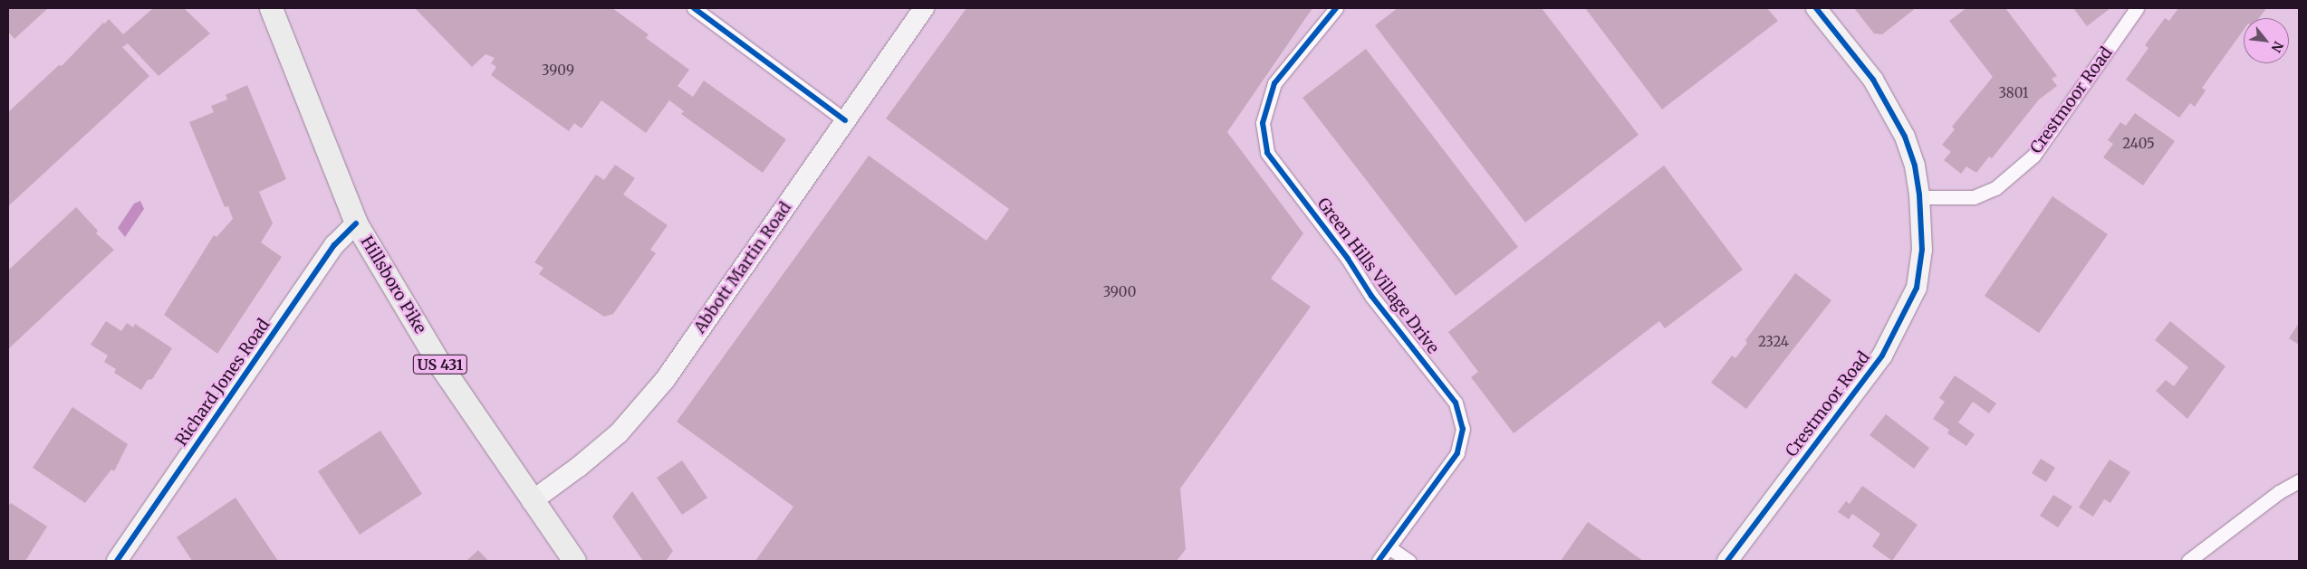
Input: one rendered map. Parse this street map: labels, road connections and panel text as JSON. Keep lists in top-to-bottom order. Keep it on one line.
{"streets":{"main road":["Hillsboro Pike","US 431"],"street":["Crestmoor Road","Abbott Martin Road","Green Hills Village Drive","Richard Jones Road"]},"crossings":[["Abbott Martin Road","Hillsboro Pike"],["Hillsboro Pike","Richard Jones Road"]],"house_numbers":["3909","3801","2405","3900","2324"],"north":"bottom right"}
